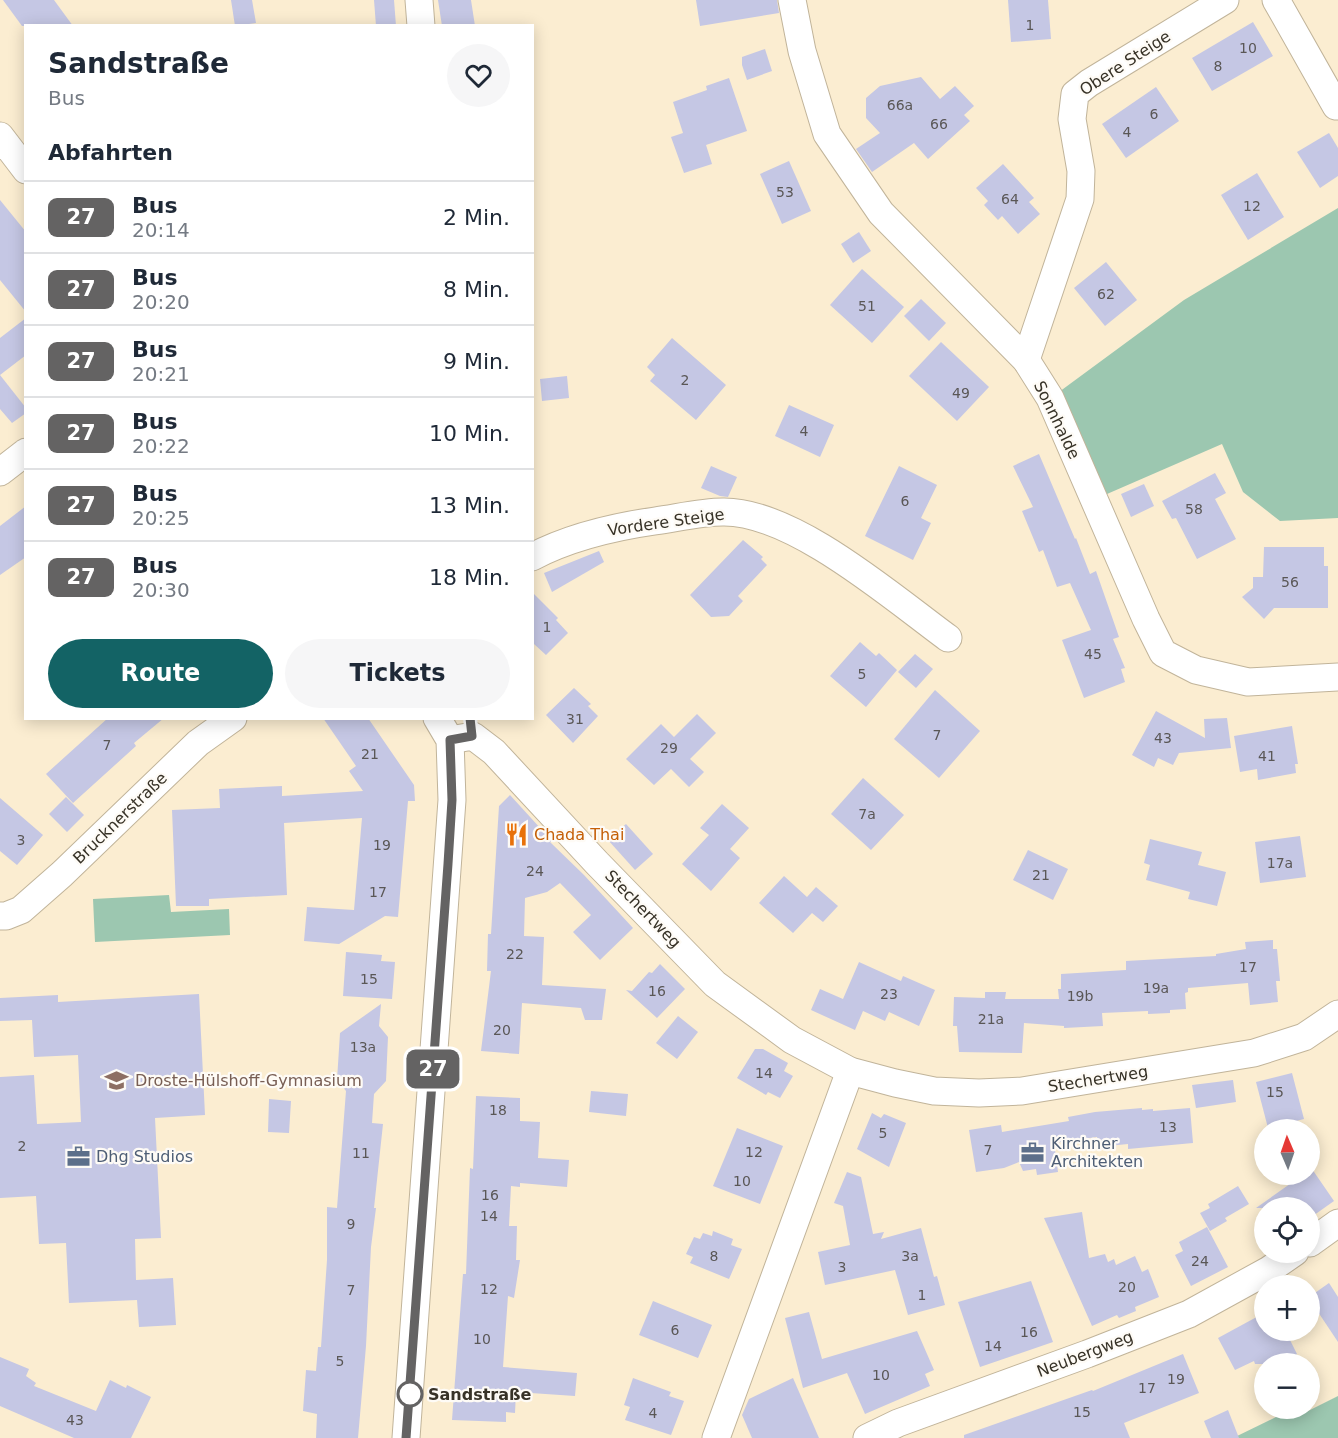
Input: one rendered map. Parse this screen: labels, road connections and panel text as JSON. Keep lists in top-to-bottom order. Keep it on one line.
{"streets":{"street":["Obere Steige","Sonnhalde","Vordere Steige","Brucknerstraße","Stechertweg","Neubergweg"]},"crossings":[["Obere Steige","Sonnhalde"]],"places":{"restaurant":["Chada Thai"],"school or university":["Droste-Hülshoff-Gymnasium"],"office":["Kirchner Architekten","Dhg Studios"],"other":["Sandstraße"]},"lines":["bus line 27"],"house_numbers":["1","10","8","66a","6","66","4","53","64","12","62","51","2","49","4","6","58","56","1","45","5","31","7","43","7","29","21","41","7a","3","19","17a","24","21","17","22","17","15","19a","16","23","19b","21a","20","13a","14","15","18","13","5","2","7","12","11","10","16","14","9","8","3a","24","3","20","12","7","1","6","16","10","14","5","10","19","17","15","4","43"],"north":"top","page":{"on_map":"27","heading":[["Sandstraße","Bus"],"Abfahrten"],"list":[{"mark":"27","name":"Bus","note":"20:14","value":"2 Min."},{"mark":"27","name":"Bus","note":"20:20","value":"8 Min."},{"mark":"27","name":"Bus","note":"20:21","value":"9 Min."},{"mark":"27","name":"Bus","note":"20:22","value":"10 Min."},{"mark":"27","name":"Bus","note":"20:25","value":"13 Min."},{"mark":"27","name":"Bus","note":"20:30","value":"18 Min."}],"buttons":["Route","Tickets"],"map_buttons":["+","−"]}}
